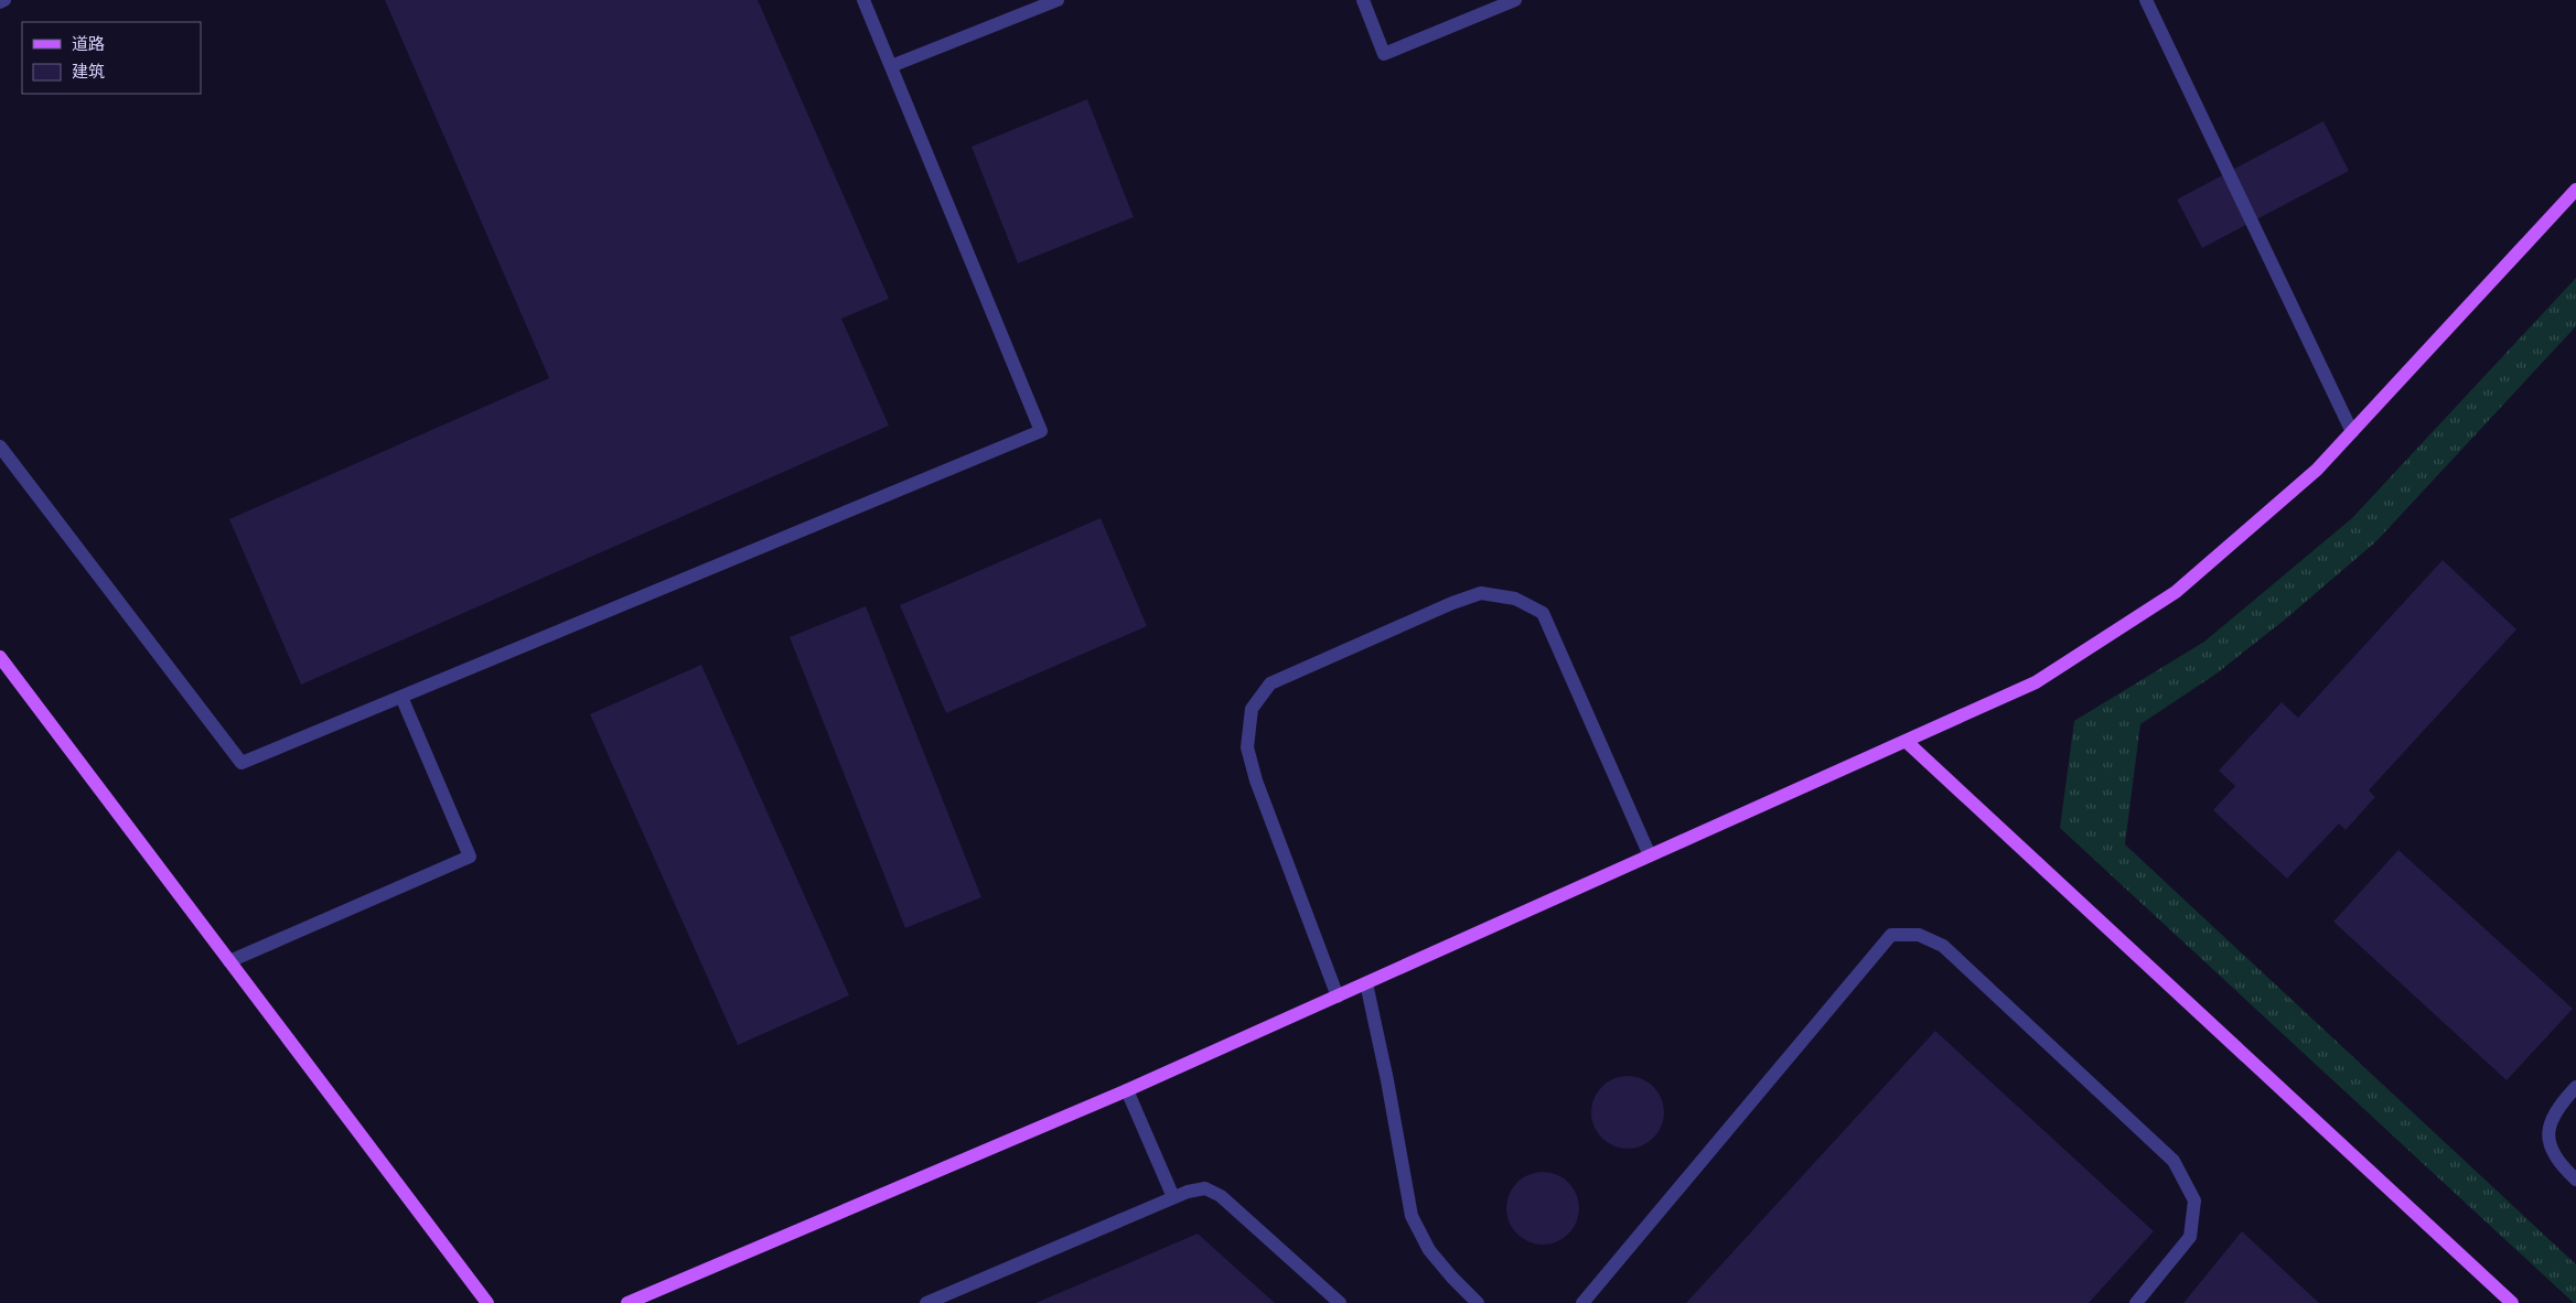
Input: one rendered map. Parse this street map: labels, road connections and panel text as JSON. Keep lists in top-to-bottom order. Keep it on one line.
{"legend":["道路","建筑"]}
